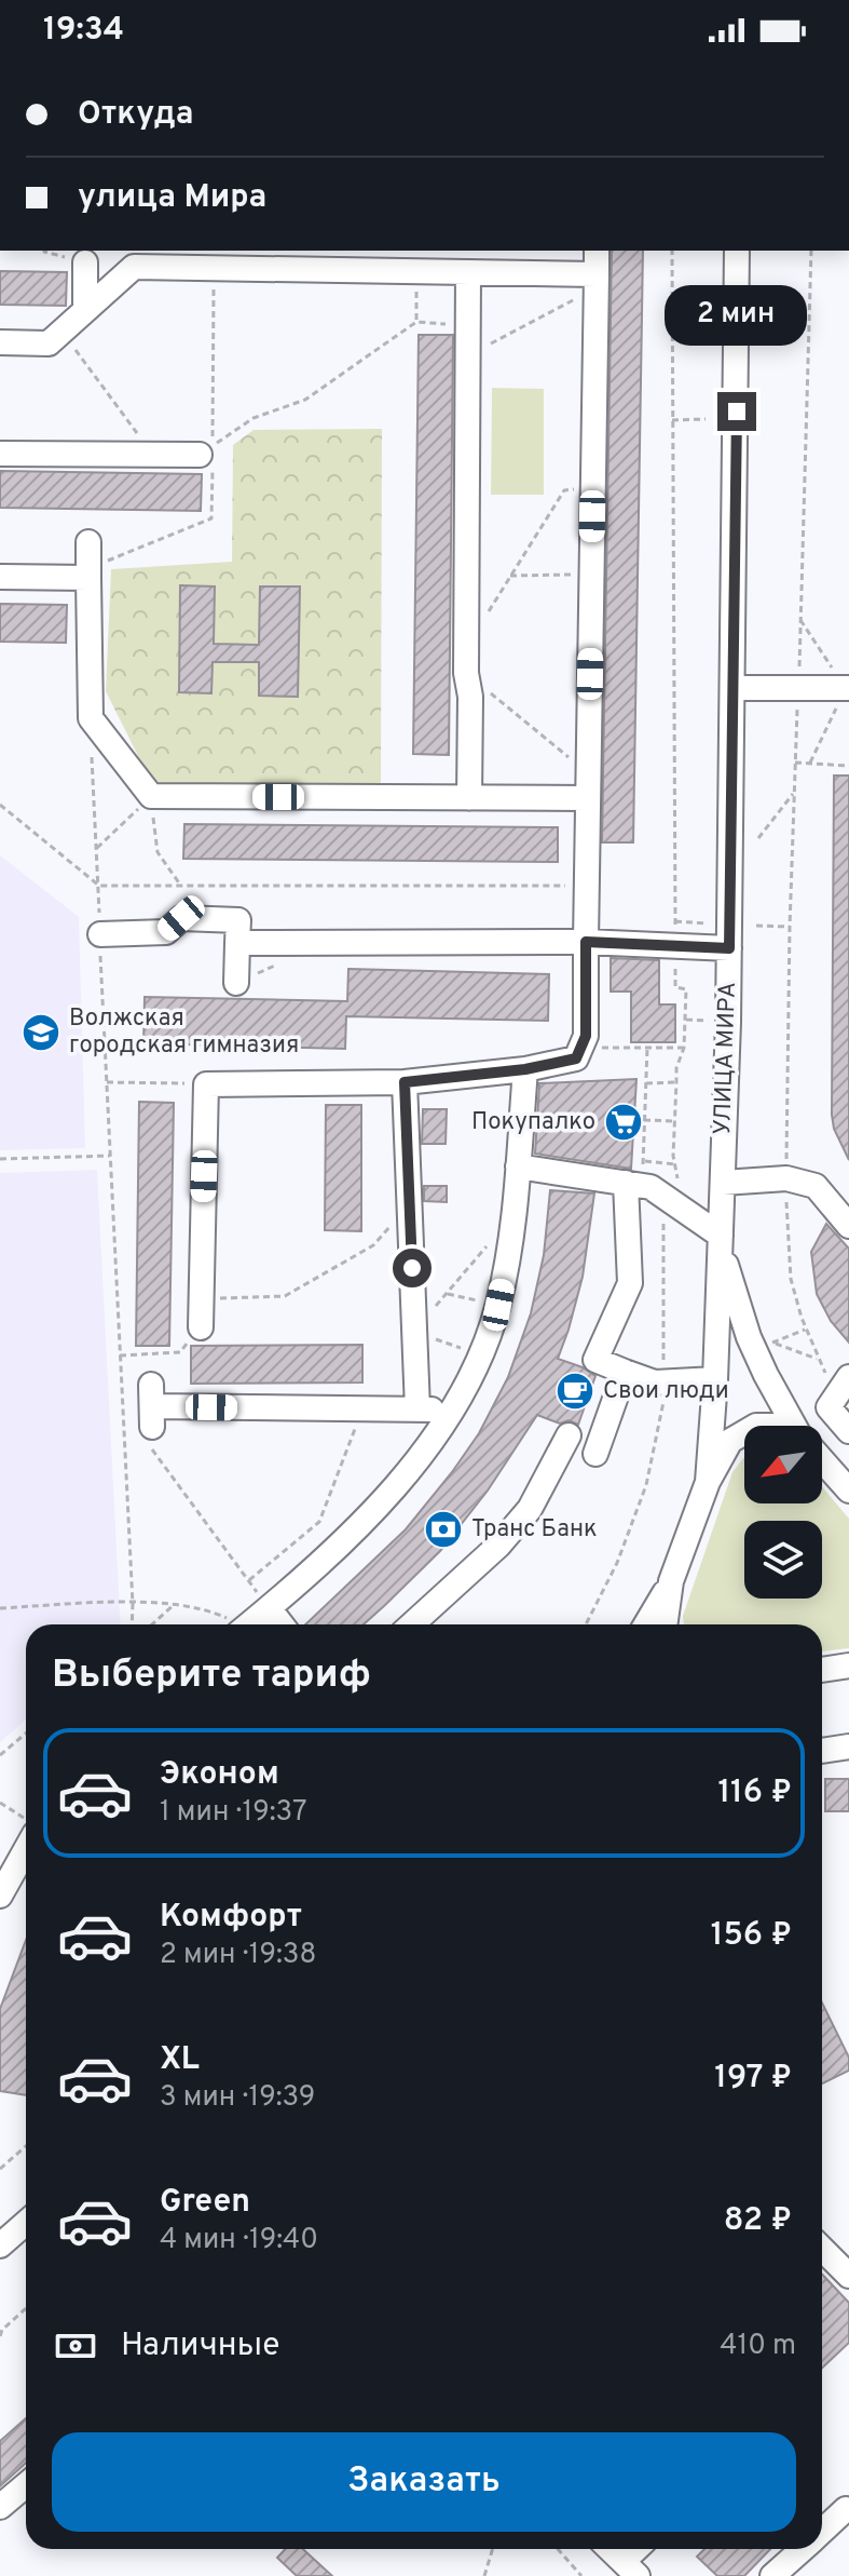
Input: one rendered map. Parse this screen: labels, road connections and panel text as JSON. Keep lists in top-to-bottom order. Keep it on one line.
{"streets":{"street":["УЛИЦА МИРА"]},"places":{"school or university":["Волжская городская гимназия"],"supermarket":["Покупалко"],"cafe":["Свои люди"],"bank":["Транс Банк"]},"north":"bottom left","page":{"status":"19:34","banner":["Откуда","улица Мира"],"bubble":"2 мин","heading":"Выберите тариф","list":[{"name":"Эконом","note":"1 мин · 19:37","value":"116 ₽"},{"name":"Комфорт","note":"2 мин · 19:38","value":"156 ₽"},{"name":"XL","note":"3 мин · 19:39","value":"197 ₽"},{"name":"Green","note":"4 мин · 19:40","value":"82 ₽"}],"pay":["Наличные","410 m"],"buttons":"Заказать"}}
